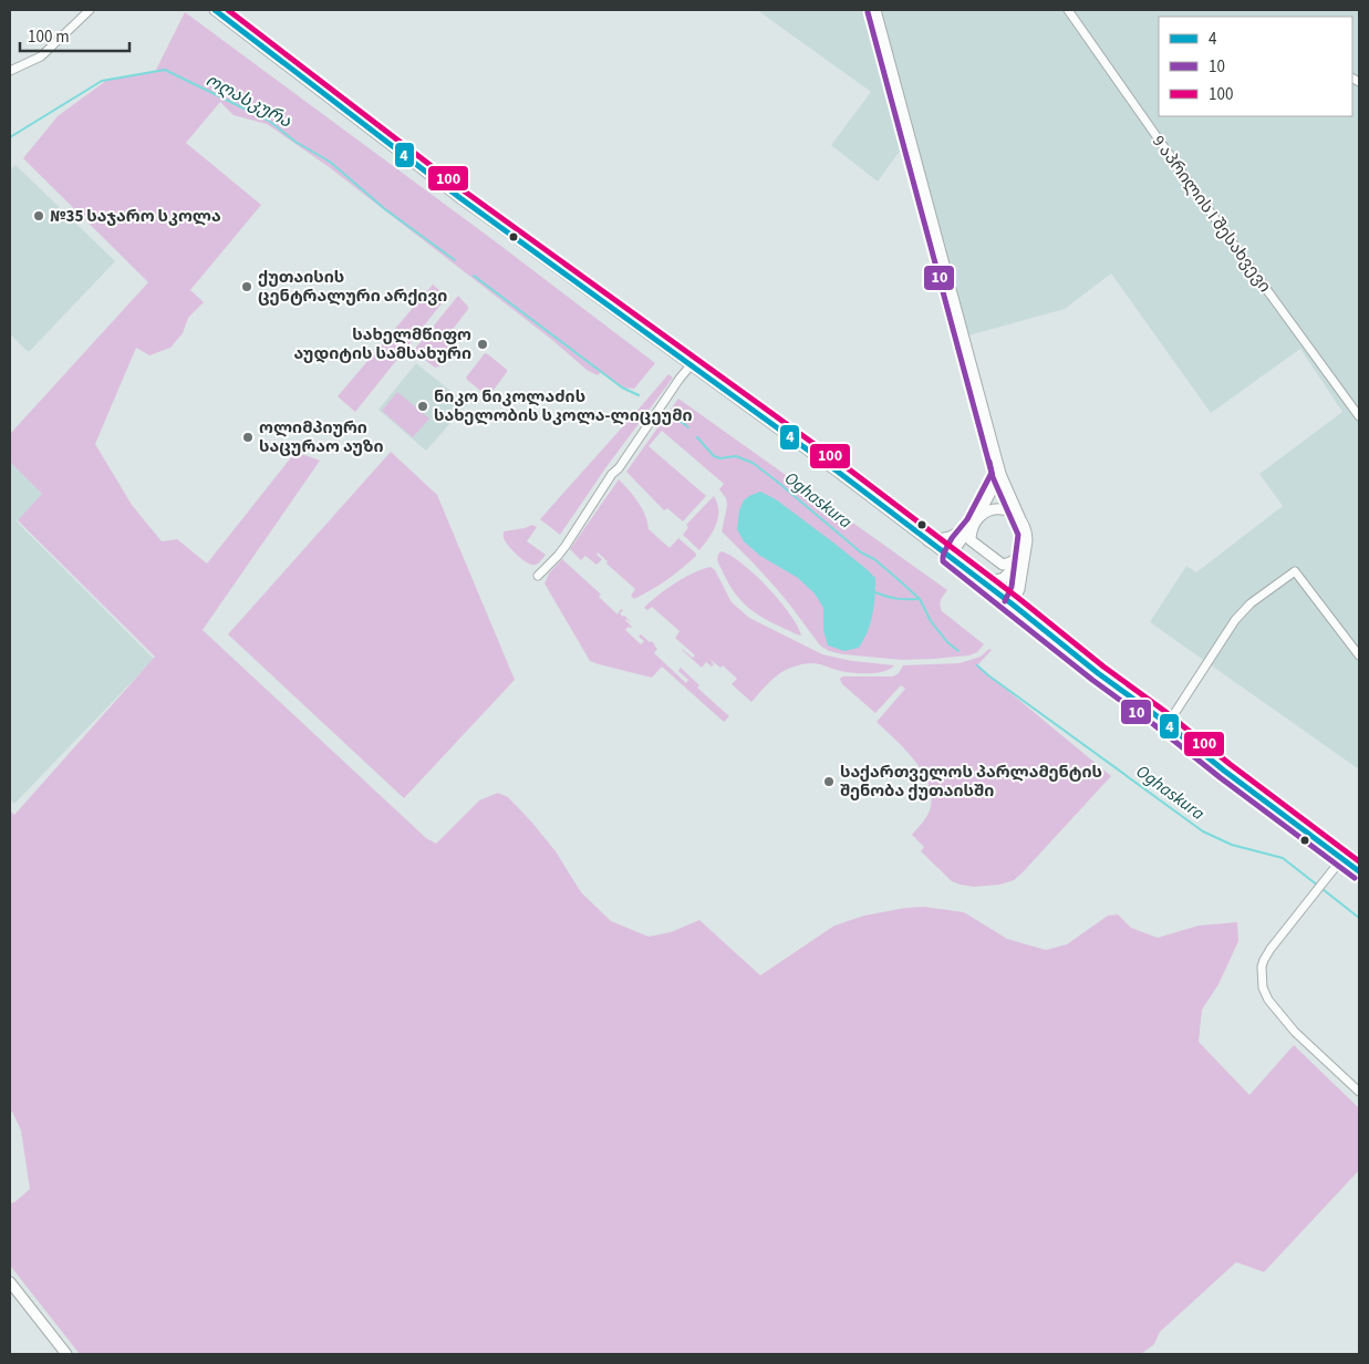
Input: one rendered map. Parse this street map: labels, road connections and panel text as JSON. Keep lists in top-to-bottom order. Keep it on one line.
{"streets":{"street":["9 აპრილის I შესახვევი"]},"water":["ოღასკურა","Oghaskura"],"places":["№35 საჯარო სკოლა","ქუთაისის ცენტრალური არქივი","სახელმწიფო აუდიტის სამსახური","ნიკო ნიკოლაძის სახელობის სკოლა-ლიცეუმი","ოლიმპიური საცურაო აუზი","საქართველოს პარლამენტის შენობა ქუთაისში"],"lines":["transit line 4","transit line 100","transit line 10"],"legend":["4","10","100"],"scale_bar":"100 m"}
